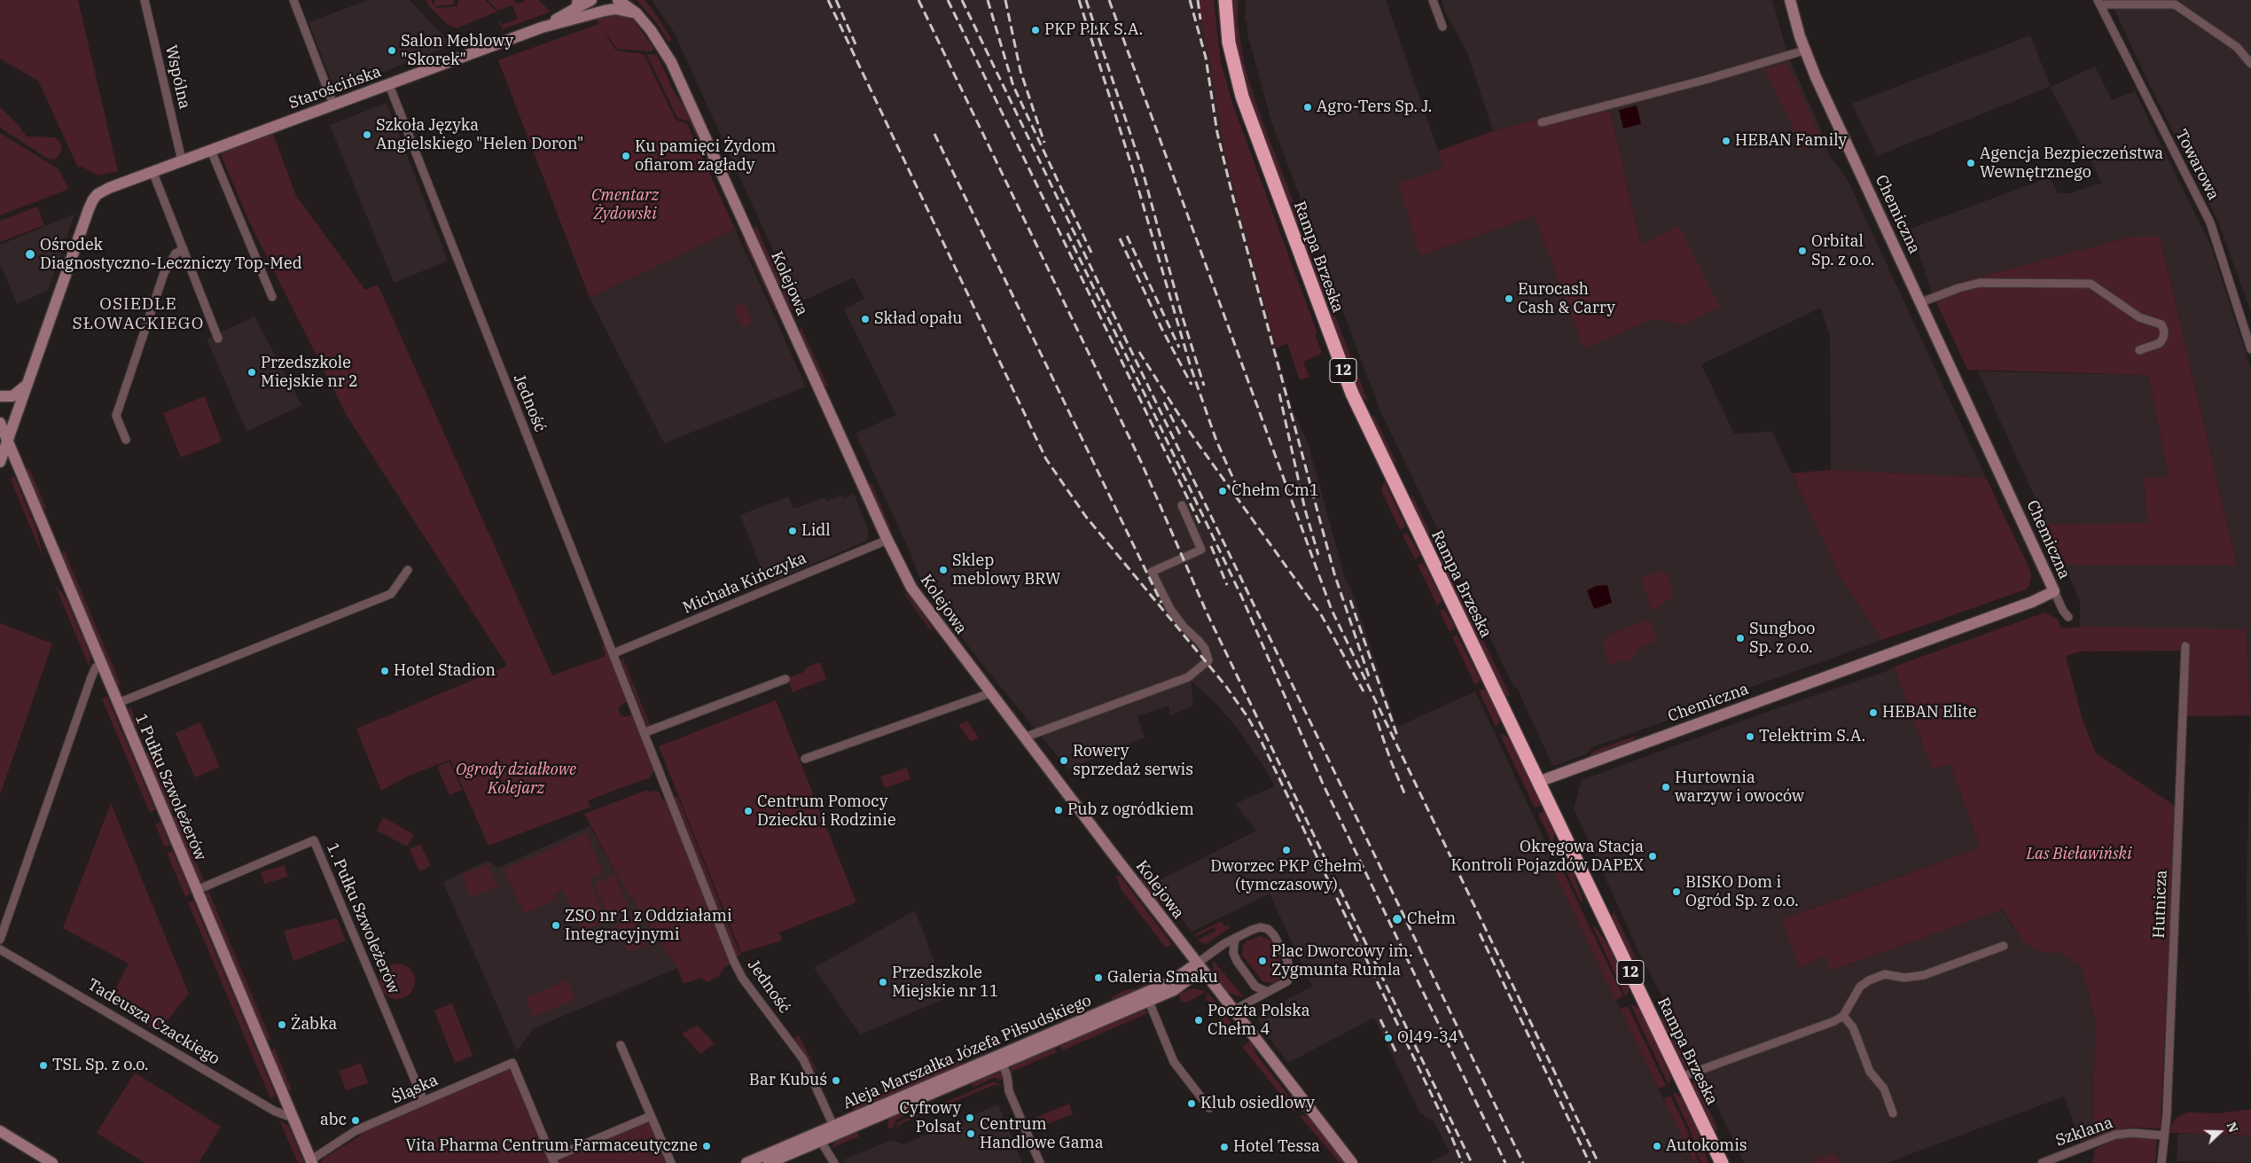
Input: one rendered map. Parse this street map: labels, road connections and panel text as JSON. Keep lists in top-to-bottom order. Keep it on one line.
{"streets":{"highway":["Rampa Brzeska","12"],"street":["Wspólna","Starościńska","Towarowa","Chemiczna","Kolejowa","Jedność","Michała Kińczyka","1 Pułku Szwoleżerów","Hutnicza","1. Pułku Szwoleżerów","Tadeusza Czackiego","Aleja Marszałka Józefa Piłsudskiego","Śląska","Szklana"]},"crossings":[["Wspólna","Starościńska"],["Starościńska","Kolejowa"],["Starościńska","Jedność"],["Chemiczna","Rampa Brzeska"],["Kolejowa","Michała Kińczyka"],["Kolejowa","Aleja Marszałka Józefa Piłsudskiego"],["Jedność","Michała Kińczyka"],["Jedność","Aleja Marszałka Józefa Piłsudskiego"],["1 Pułku Szwoleżerów","1. Pułku Szwoleżerów"],["1 Pułku Szwoleżerów","Tadeusza Czackiego"],["1 Pułku Szwoleżerów","Śląska"],["Hutnicza","Szklana"],["1. Pułku Szwoleżerów","Śląska"]],"districts":["OSIEDLE SŁOWACKIEGO"],"parks":["Cmentarz Żydowski","Ogrody działkowe Kolejarz","Las Bieławiński"],"places":["PKP PLK S.A.","Salon Meblowy \"Skorek\"","Agro-Ters Sp. J.","Szkoła Języka Angielskiego \"Helen Doron\"","HEBAN Family","Ku pamięci Żydom ofiarom zagłady","Agencja Bezpieczeństwa Wewnętrznego","Orbital Sp. z o.o.","Ośrodek Diagnostyczno-Leczniczy Top-Med","Eurocash Cash & Carry","Skład opału","Przedszkole Miejskie nr 2","Chełm Cm1","Lidl","Sklep meblowy BRW","Sungboo Sp. z o.o.","Hotel Stadion","HEBAN Elite","Telektrim S.A.","Rowery sprzedaż serwis","Hurtownia warzyw i owoców","Pub z ogródkiem","Centrum Pomocy Dziecku i Rodzinie","Dworzec PKP Chełm (tymczasowy)","Okręgowa Stacja Kontroli Pojazdów DAPEX","BISKO Dom i Ogród Sp. z o.o.","Chełm","ZSO nr 1 z Oddziałami Integracyjnymi","Plac Dworcowy im. Zygmunta Rumla","Galeria Smaku","Przedszkole Miejskie nr 11","Poczta Polska Chełm 4","Żabka","Ol49-34","TSL Sp. z o.o.","Bar Kubuś","Klub osiedlowy","Cyfrowy Polsat","abc","Centrum Handlowe Gama","Vita Pharma Centrum Farmaceutyczne","Autokomis","Hotel Tessa"],"north":"right"}
